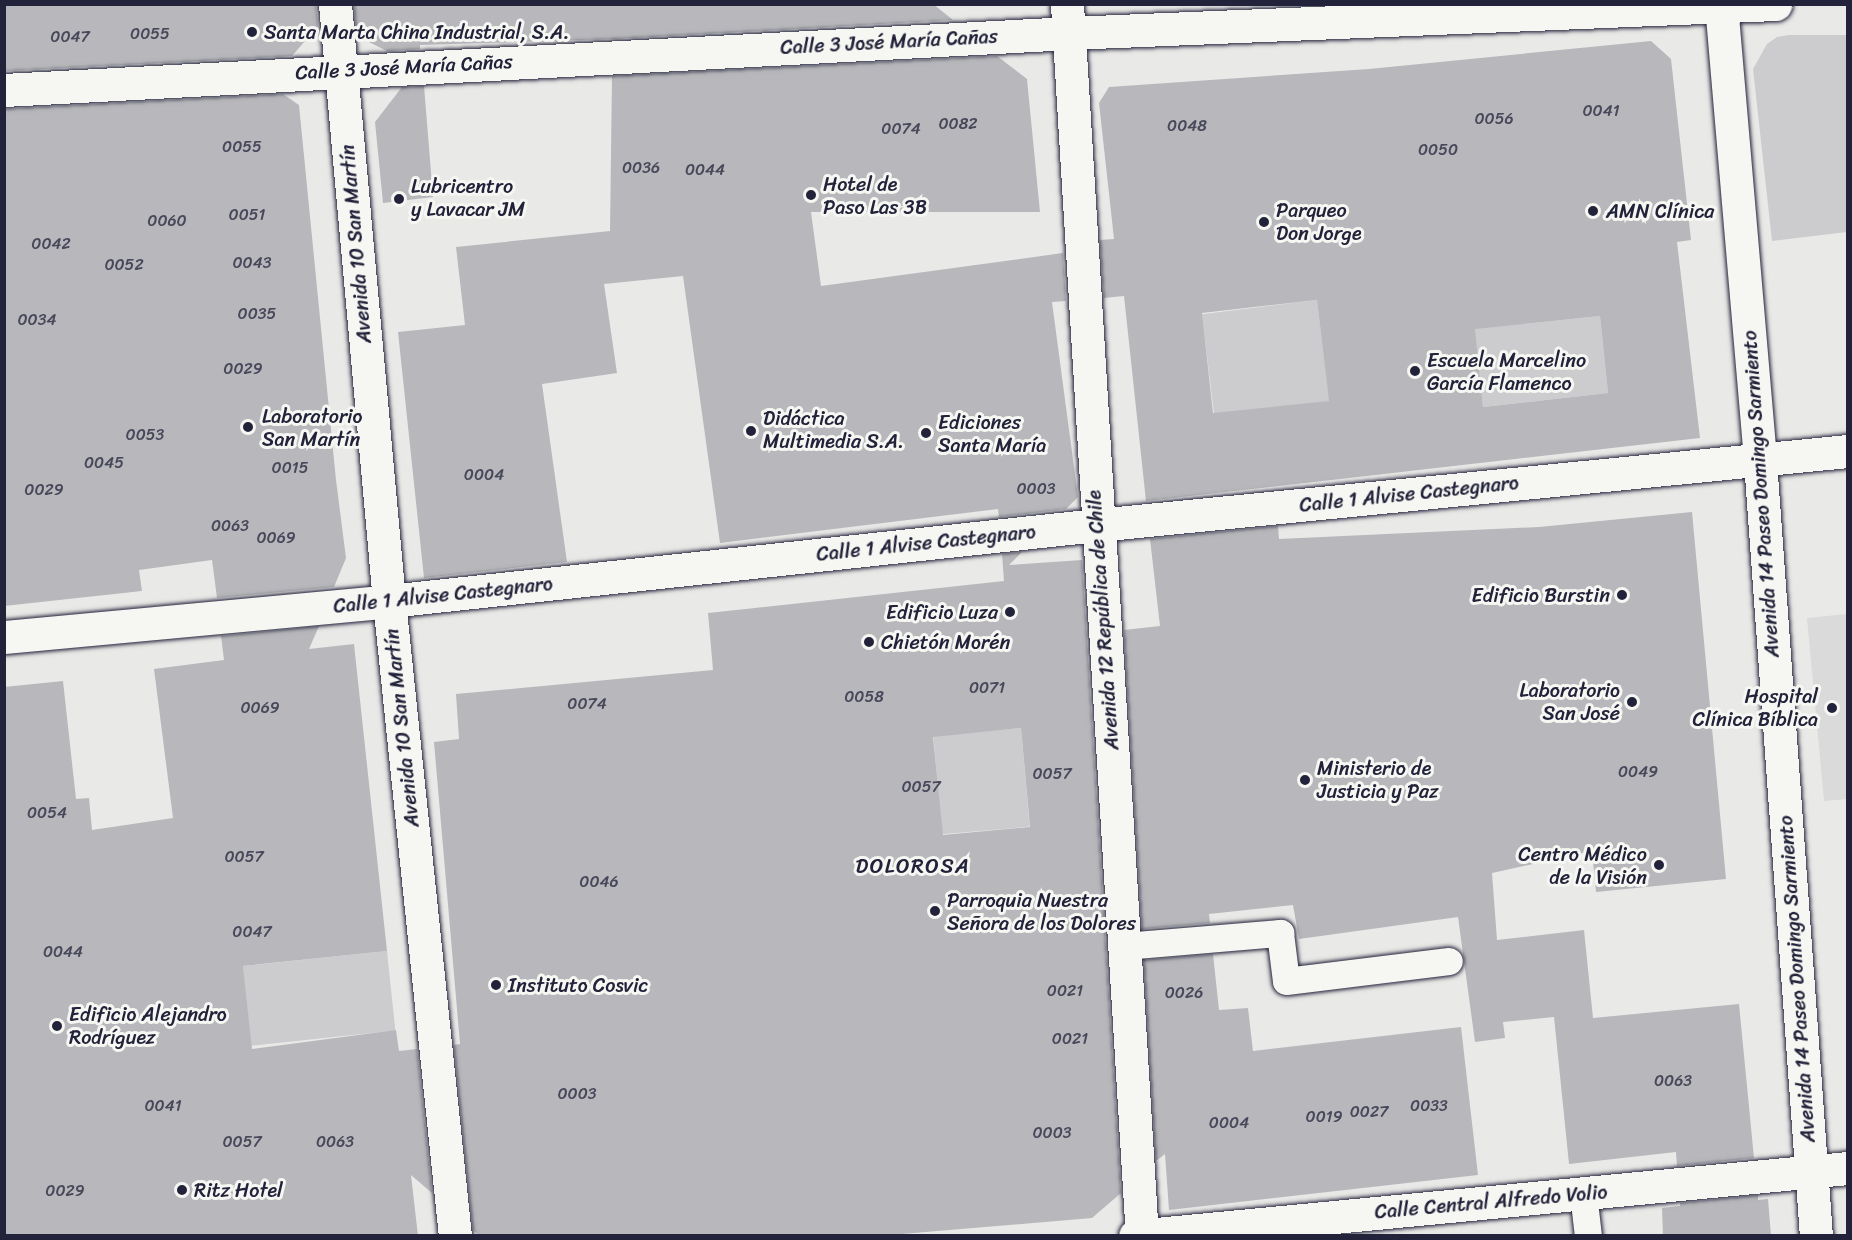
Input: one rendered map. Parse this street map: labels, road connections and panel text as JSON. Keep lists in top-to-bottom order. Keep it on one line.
{"streets":{"street":["Calle 3 José María Cañas","Avenida 10 San Martín","Calle 1 Alvise Castegnaro","Avenida 14 Paseo Domingo Sarmiento","Avenida 12 República de Chile","Calle Central Alfredo Volio"]},"crossings":[["Calle 3 José María Cañas","Avenida 10 San Martín"],["Calle 3 José María Cañas","Avenida 14 Paseo Domingo Sarmiento"],["Calle 3 José María Cañas","Avenida 12 República de Chile"],["Avenida 10 San Martín","Calle 1 Alvise Castegnaro"],["Calle 1 Alvise Castegnaro","Avenida 14 Paseo Domingo Sarmiento"],["Calle 1 Alvise Castegnaro","Avenida 12 República de Chile"],["Avenida 14 Paseo Domingo Sarmiento","Calle Central Alfredo Volio"],["Avenida 12 República de Chile","Calle Central Alfredo Volio"]],"districts":["DOLOROSA"],"places":["Santa Marta China Industrial, S.A.","Hotel de Paso Las 3B","Lubricentro y Lavacar JM","AMN Clínica","Parqueo Don Jorge","Escuela Marcelino García Flamenco","Laboratorio San Martín","Didáctica Multimedia S.A.","Ediciones Santa María","Edificio Burstin","Edificio Luza","Chietón Morén","Laboratorio San José","Hospital Clínica Bíblica","Ministerio de Justicia y Paz","Centro Médico de la Visión","Parroquia Nuestra Señora de los Dolores","Instituto Cosvic","Edificio Alejandro Rodríguez","Ritz Hotel"],"house_numbers":["0055","0047","0041","0056","0082","0048","0074","0055","0050","0036","0044","0051","0060","0042","0043","0052","0035","0034","0029","0053","0045","0015","0004","0003","0029","0063","0069","0071","0058","0074","0069","0049","0057","0057","0054","0057","0046","0047","0044","0021","0026","0021","0063","0003","0041","0033","0027","0019","0004","0003","0057","0063","0029"]}
